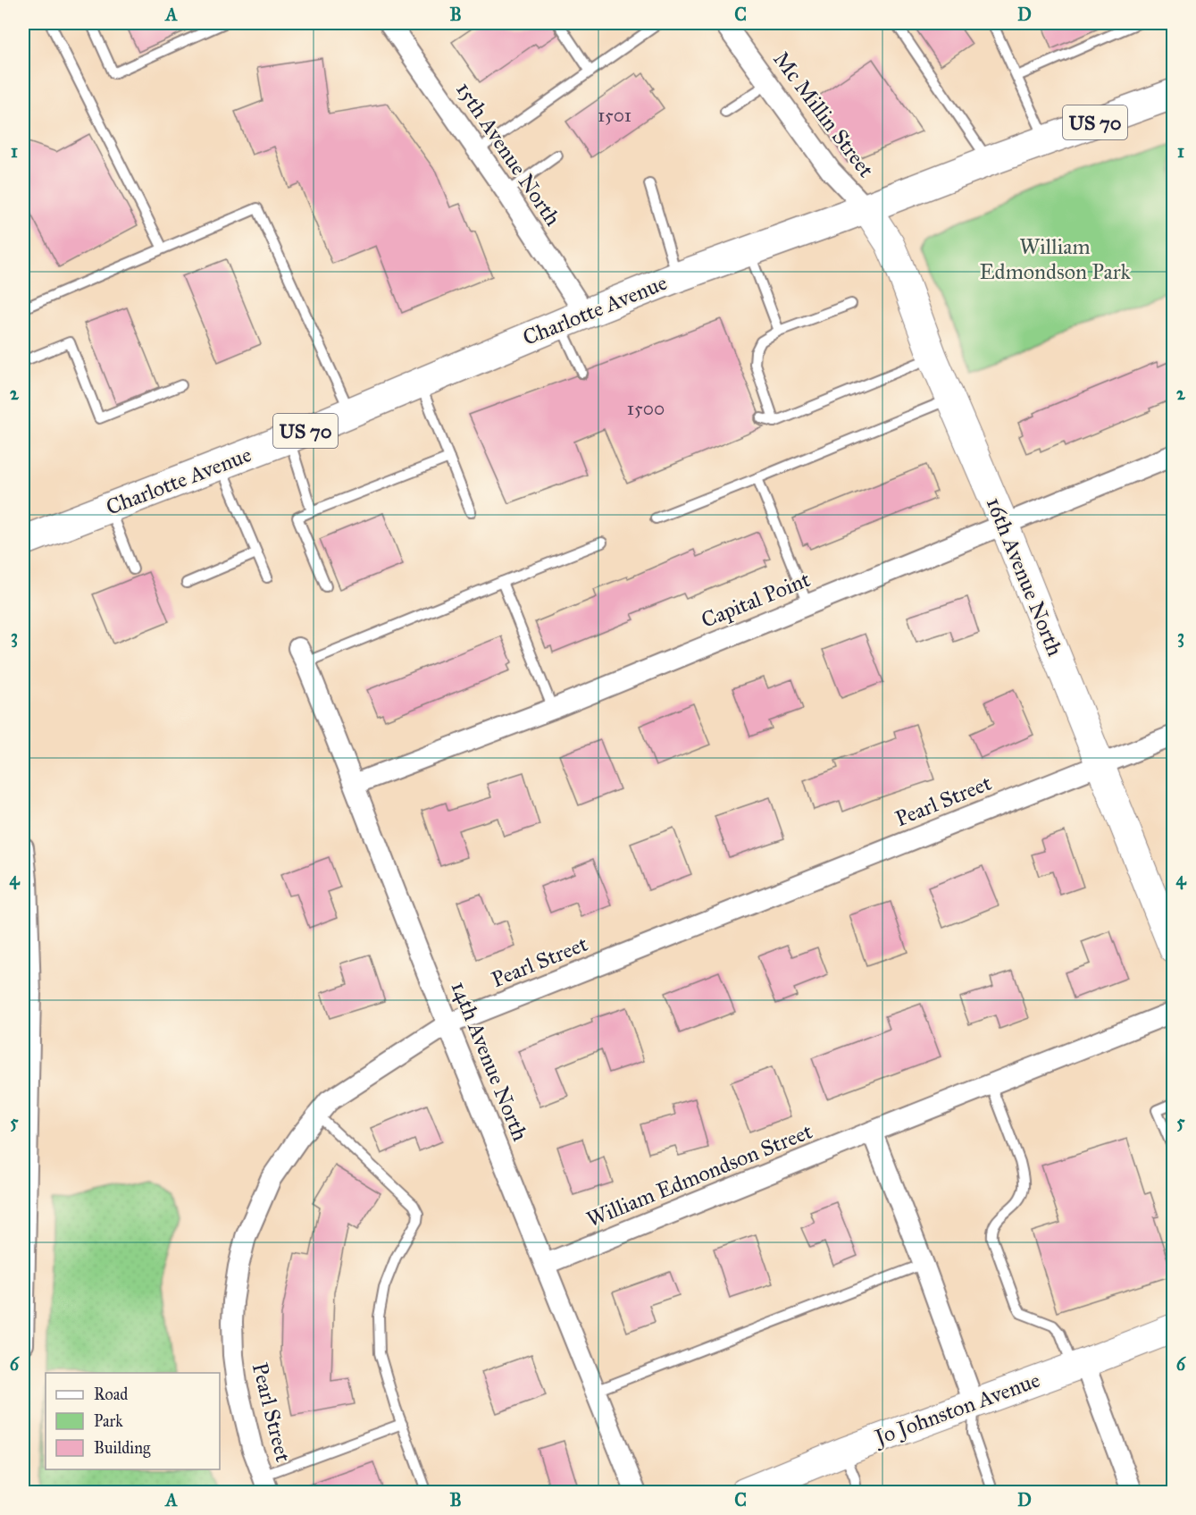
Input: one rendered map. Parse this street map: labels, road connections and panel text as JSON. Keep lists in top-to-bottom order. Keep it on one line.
{"streets":{"main road":["US 70","Charlotte Avenue"],"street":["Mc Millin Street","15th Avenue North","16th Avenue North","Capital Point","Pearl Street","14th Avenue North","William Edmondson Street","Jo Johnston Avenue"]},"crossings":[["Mc Millin Street","Charlotte Avenue"],["Mc Millin Street","16th Avenue North"],["15th Avenue North","Charlotte Avenue"],["Charlotte Avenue","16th Avenue North"],["16th Avenue North","Capital Point"],["16th Avenue North","Pearl Street"],["Capital Point","14th Avenue North"],["Pearl Street","14th Avenue North"],["14th Avenue North","William Edmondson Street"]],"parks":["William Edmondson Park"],"house_numbers":["1501","1500"],"legend":["Road","Park","Building"],"grid":{"columns":["A","B","C","D"],"rows":["1","2","3","4","5","6"]}}
